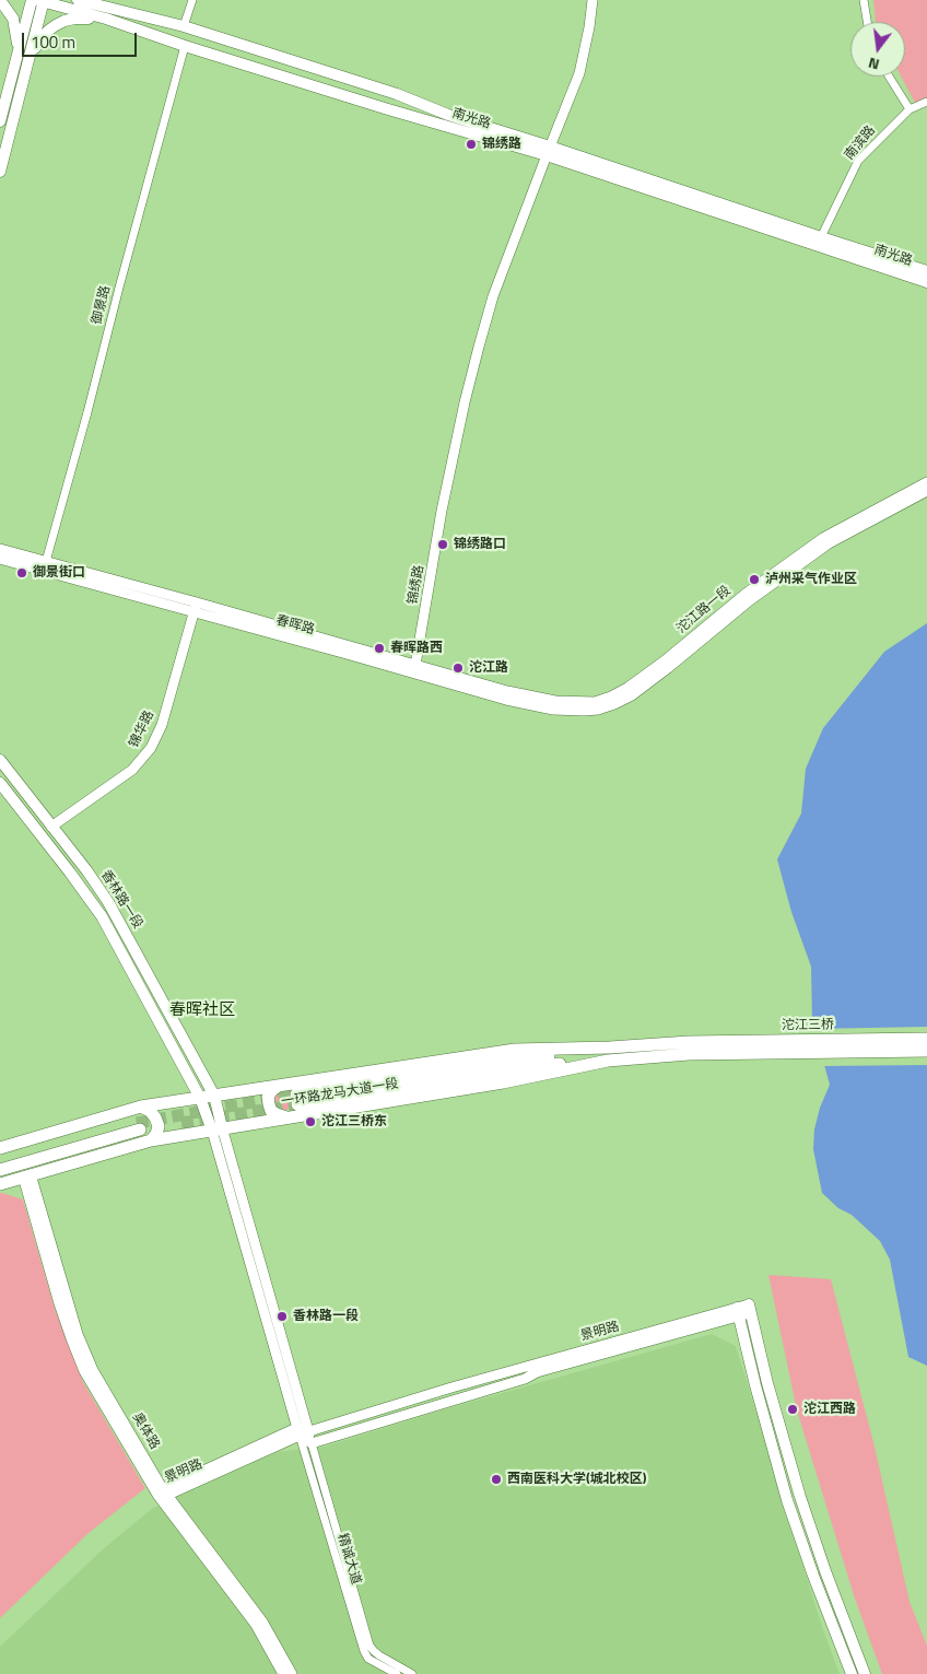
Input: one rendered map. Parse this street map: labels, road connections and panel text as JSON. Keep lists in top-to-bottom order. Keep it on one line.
{"streets":{"highway":["沱江三桥","一环路龙马大道一段"],"main road":["南光路","香林路一段"],"street":["南滨路","御景路","锦绣路","沱江路一段","春晖路","锦华路","景明路","奥体路","精诚大道"]},"crossings":[["南光路","南滨路"],["南光路","御景路"],["南光路","锦绣路"],["御景路","春晖路"],["锦绣路","春晖路"],["沱江路一段","春晖路"],["春晖路","锦华路"],["锦华路","香林路一段"],["香林路一段","一环路龙马大道一段"],["香林路一段","景明路"],["香林路一段","精诚大道"],["沱江三桥","一环路龙马大道一段"],["一环路龙马大道一段","奥体路"],["景明路","奥体路"],["景明路","精诚大道"]],"districts":["春晖社区"],"places":["锦绣路","锦绣路口","御景街口","泸州采气作业区","春晖路西","沱江路","沱江三桥东","香林路一段","沱江西路","西南医科大学(城北校区)"],"scale_bar":"100 m","north":"bottom"}
